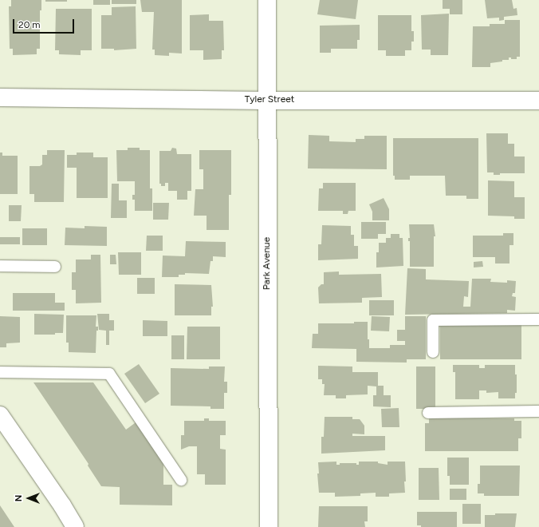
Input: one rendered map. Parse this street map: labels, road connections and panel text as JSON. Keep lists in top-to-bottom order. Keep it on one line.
{"streets":{"street":["Tyler Street","Park Avenue"]},"crossings":[["Tyler Street","Park Avenue"]],"scale_bar":"20 m","north":"left"}
